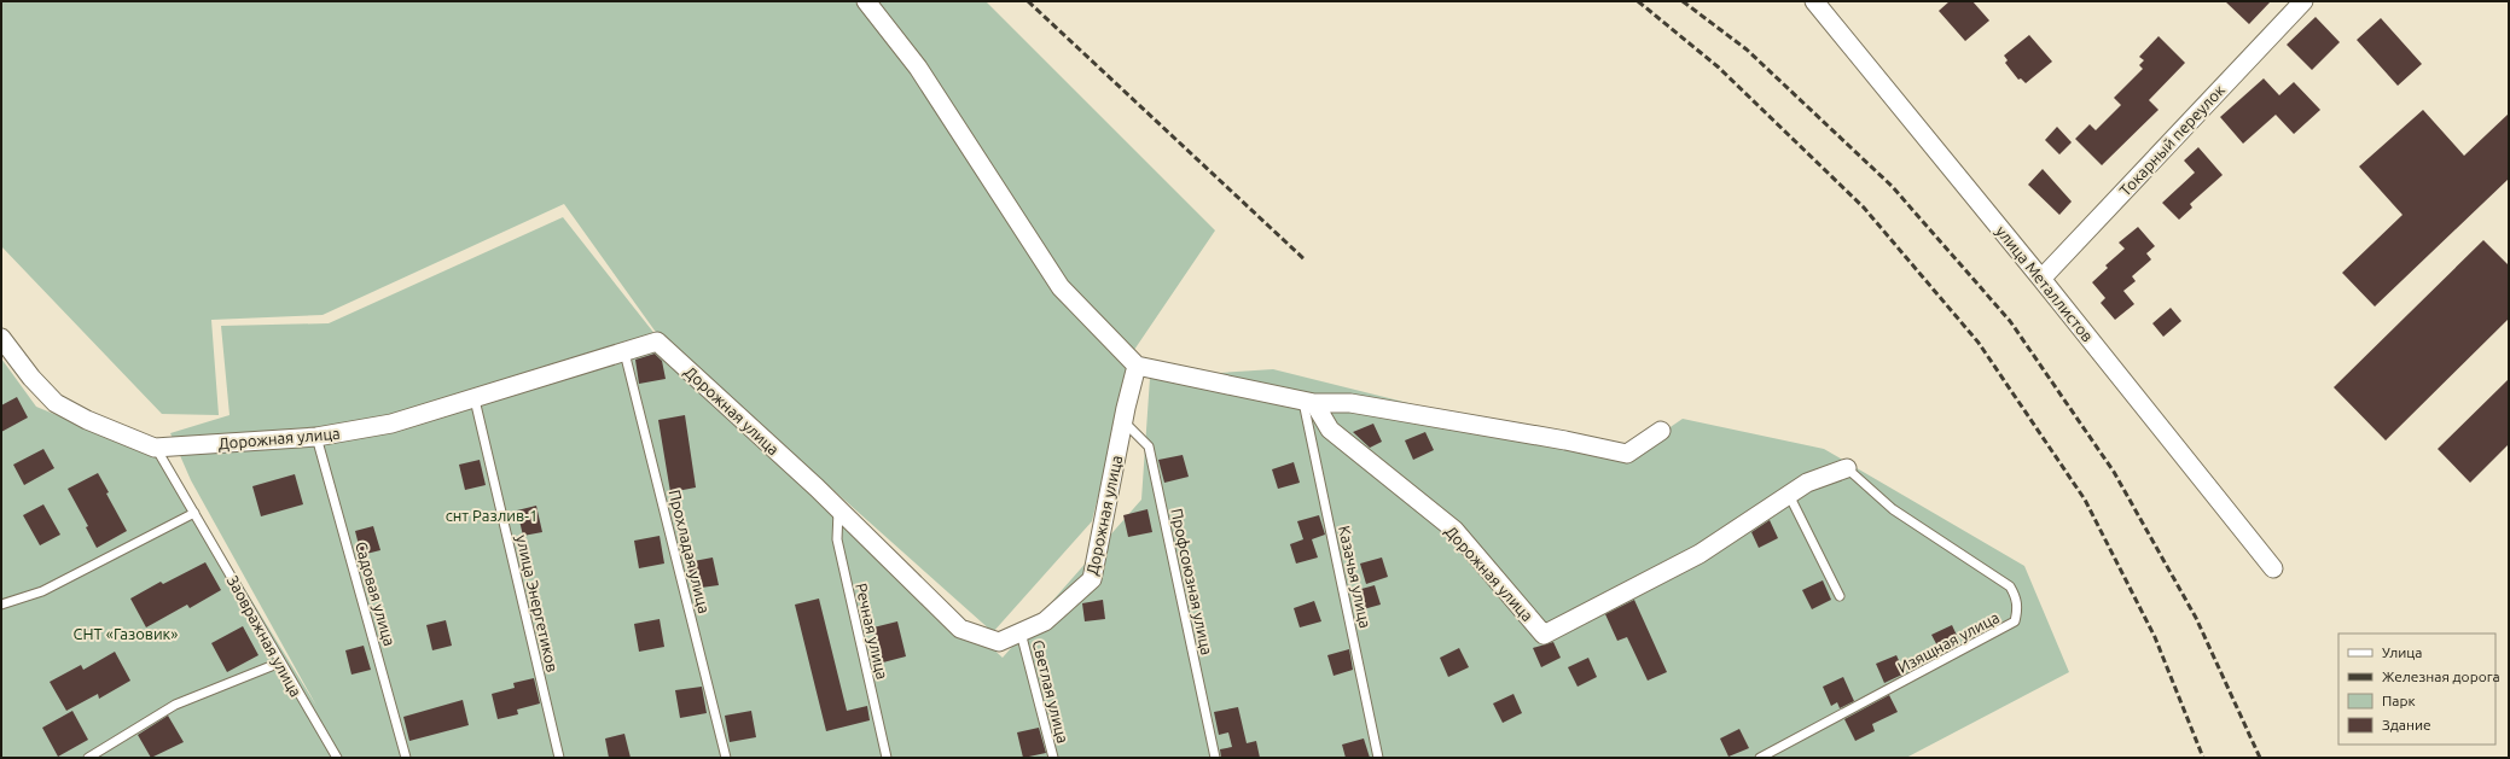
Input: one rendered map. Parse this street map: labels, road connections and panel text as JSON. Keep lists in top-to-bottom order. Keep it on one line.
{"streets":{"street":["Токарный переулок","улица Металлистов","Дорожная улица"],"lane":["Прохладая улица","Казачья улица","Профсоюзная улица","Садовая улица","улица Энергетиков","Речная улица","Заовражная улица","Изящная улица","Светлая улица"]},"crossings":[["Токарный переулок","улица Металлистов"],["Дорожная улица","Прохладая улица"],["Дорожная улица","Казачья улица"],["Дорожная улица","Профсоюзная улица"],["Дорожная улица","Садовая улица"],["Дорожная улица","улица Энергетиков"],["Дорожная улица","Речная улица"],["Дорожная улица","Заовражная улица"],["Дорожная улица","Изящная улица"],["Дорожная улица","Светлая улица"]],"parks":["снт Разлив-1","СНТ «Газовик»"],"legend":["Улица","Железная дорога","Парк","Здание"]}
